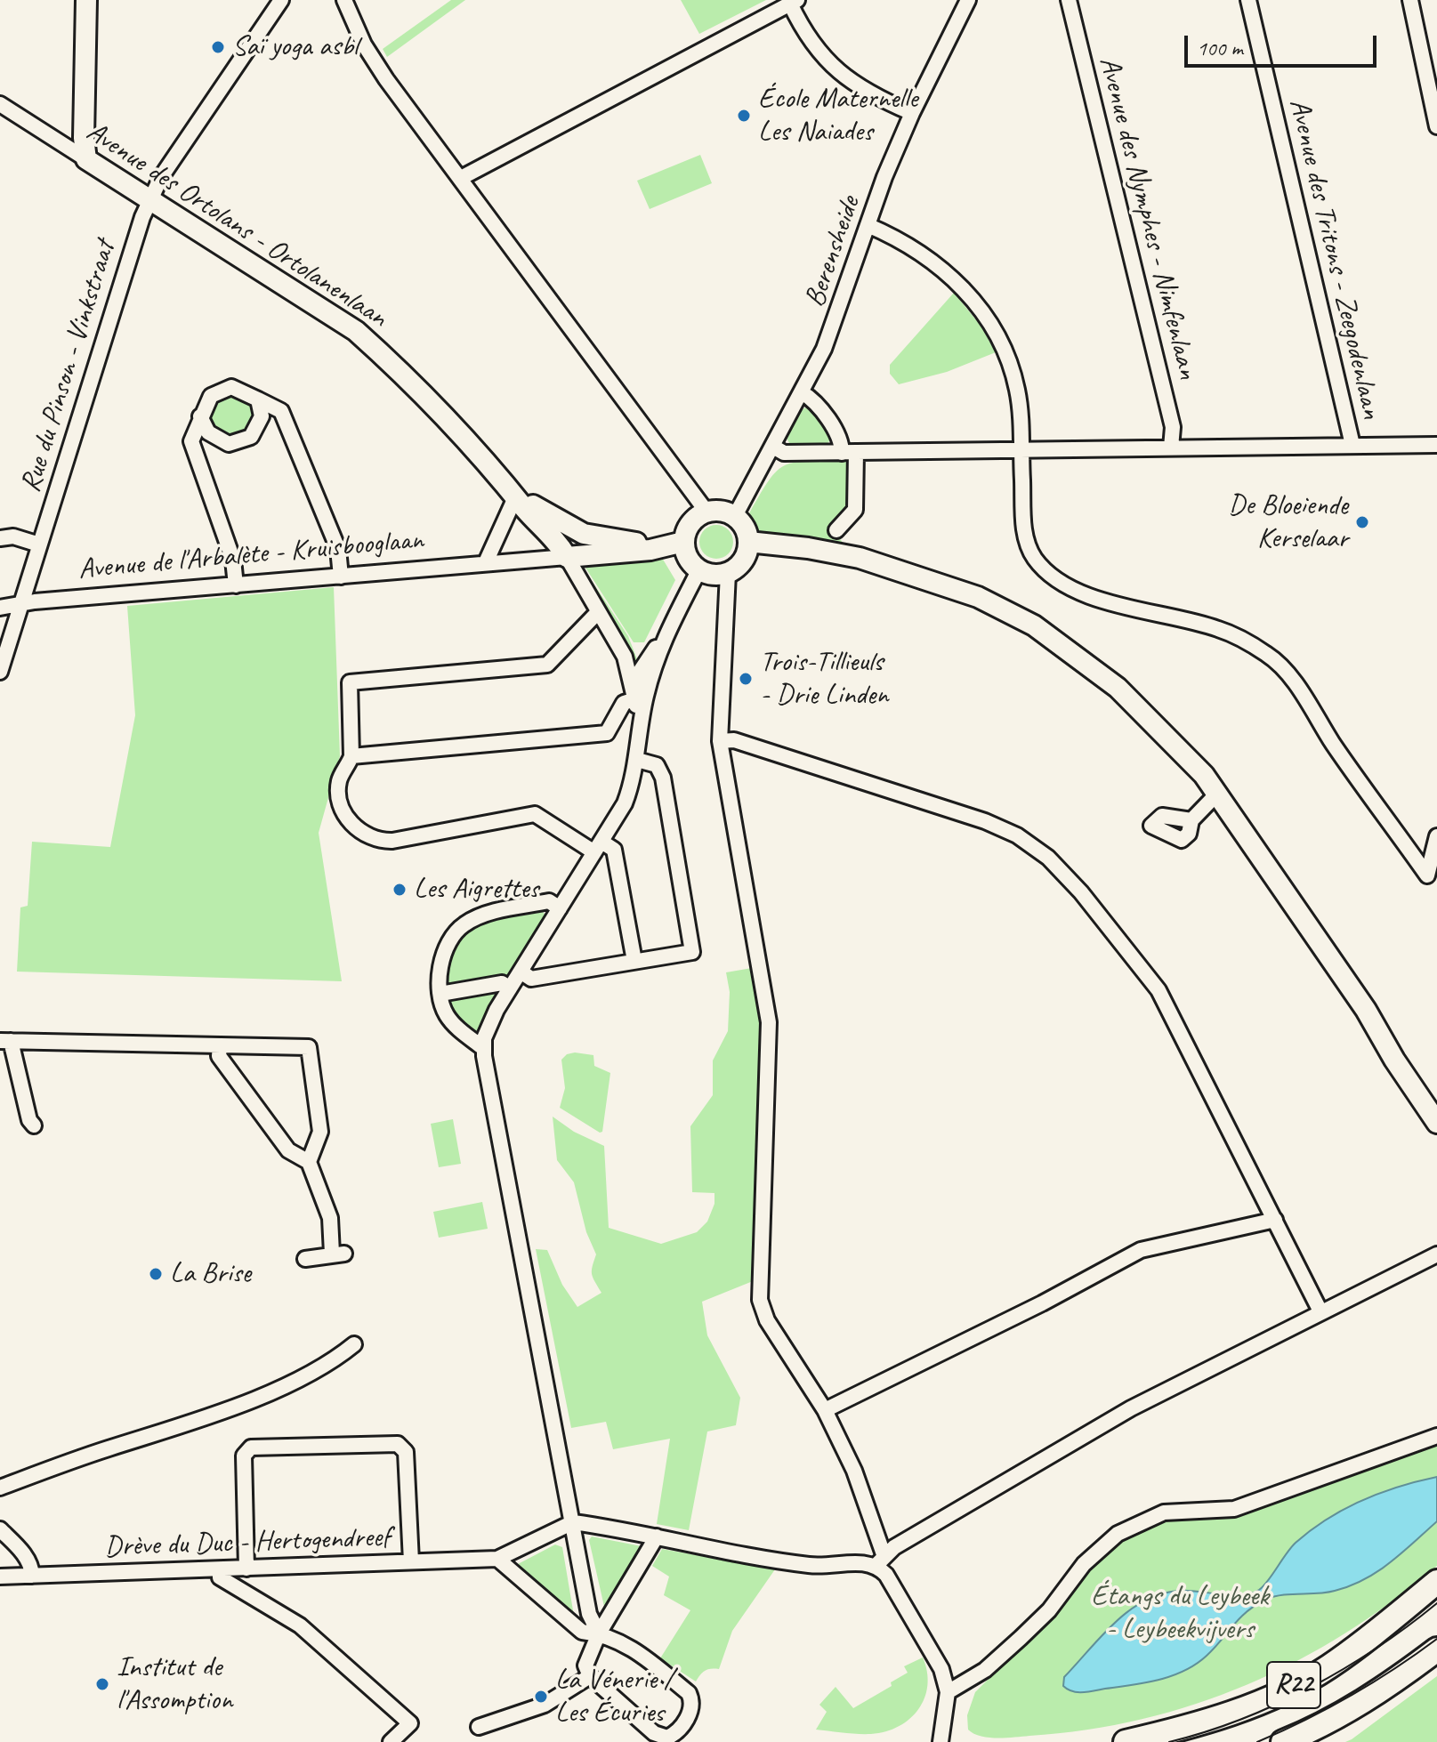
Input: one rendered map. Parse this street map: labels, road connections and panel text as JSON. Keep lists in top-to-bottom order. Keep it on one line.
{"streets":{"main road":["R22"],"street":["Avenue des Nymphes - Nimfenlaan","Avenue des Ortolans - Ortolanenlaan","Berensheide","Avenue des Tritons - Zeegodenlaan","Rue du Pinson - Vinkstraat","Avenue de l'Arbalète - Kruisbooglaan","Drève du Duc - Hertogendreef"]},"crossings":[["Avenue des Ortolans - Ortolanenlaan","Berensheide"],["Avenue des Ortolans - Ortolanenlaan","Rue du Pinson - Vinkstraat"],["Avenue des Ortolans - Ortolanenlaan","Avenue de l'Arbalète - Kruisbooglaan"],["Berensheide","Avenue de l'Arbalète - Kruisbooglaan"],["Rue du Pinson - Vinkstraat","Avenue de l'Arbalète - Kruisbooglaan"]],"parks":["Étangs du Leybeek - Leybeekvijvers"],"places":["Saï yoga asbl","École Maternelle Les Naiades","De Bloeiende Kerselaar","Trois-Tillieuls - Drie Linden","Les Aigrettes","La Brise","Institut de l'Assomption","La Vénerie / Les Écuries"],"scale_bar":"100 m"}
